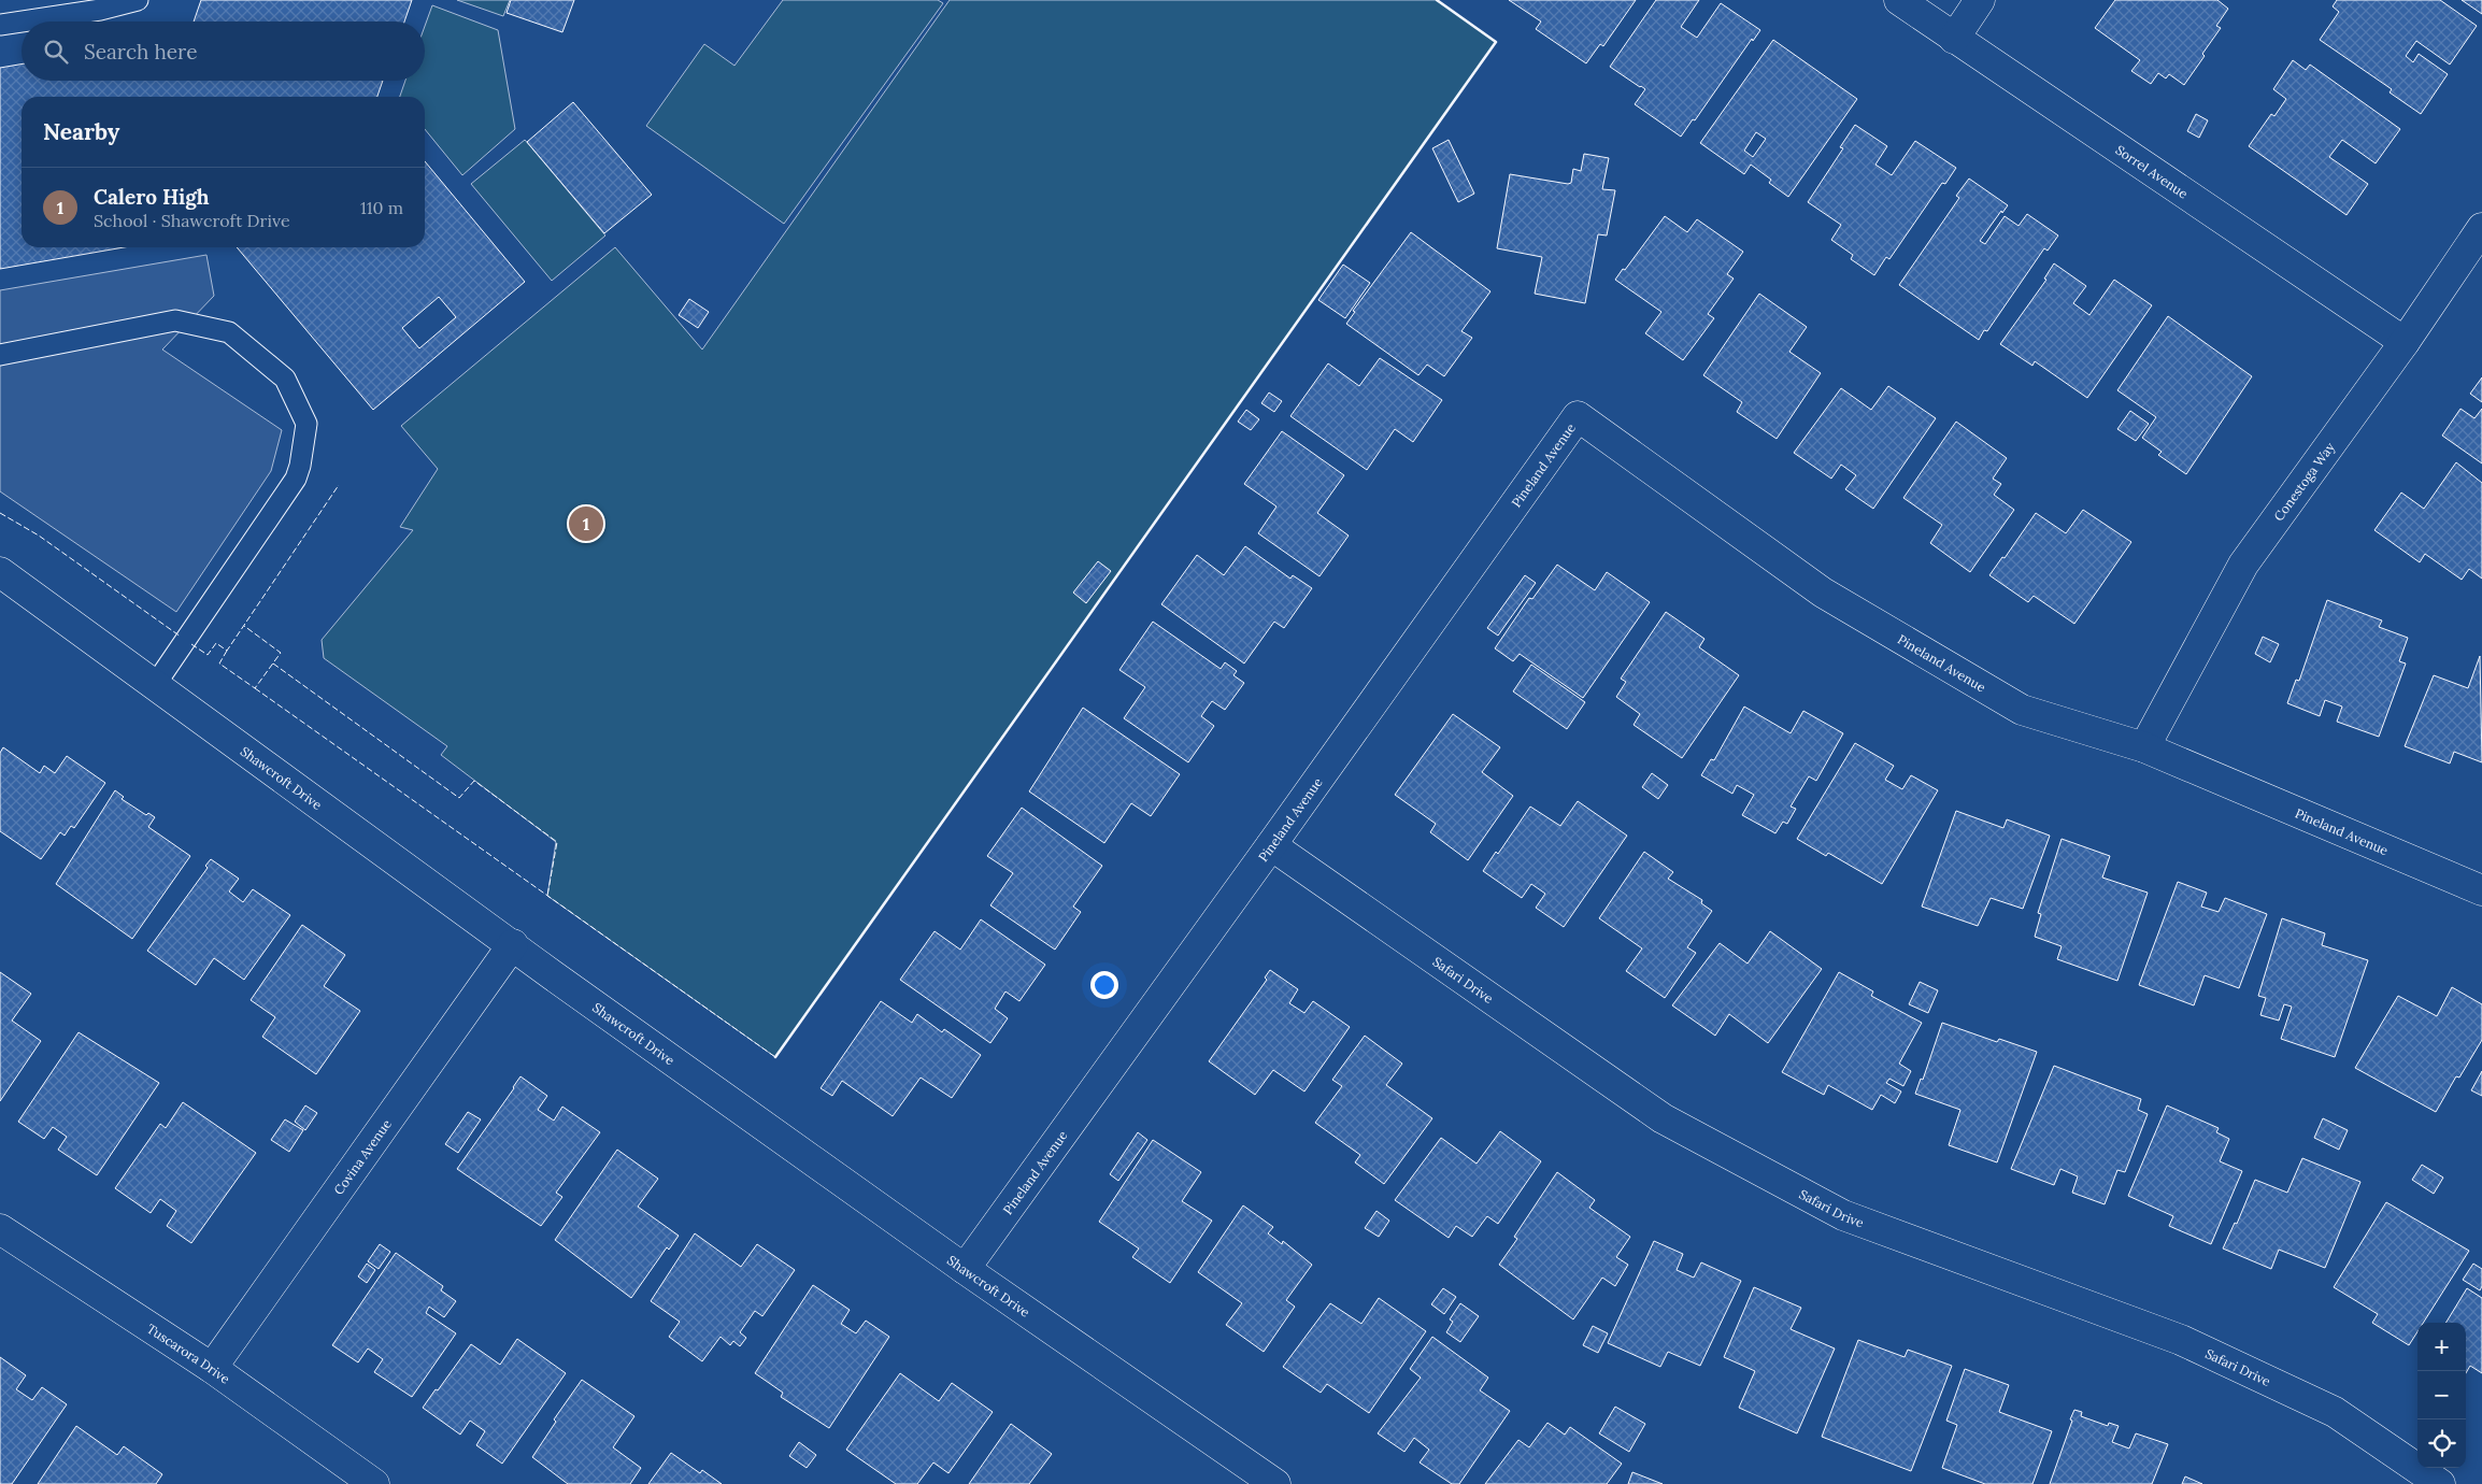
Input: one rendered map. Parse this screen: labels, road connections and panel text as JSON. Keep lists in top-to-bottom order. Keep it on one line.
{"streets":{"street":["Sorrel Avenue","Pineland Avenue","Conestoga Way","Shawcroft Drive","Safari Drive","Covina Avenue","Tuscarora Drive"]},"crossings":[["Sorrel Avenue","Conestoga Way"],["Pineland Avenue","Conestoga Way"],["Pineland Avenue","Shawcroft Drive"],["Pineland Avenue","Safari Drive"],["Shawcroft Drive","Covina Avenue"],["Covina Avenue","Tuscarora Drive"]],"page":{"search":"Search here","heading":"Nearby","list":[{"mark":"1","name":"Calero High","note":"School · Shawcroft Drive","value":"110 m"}],"pins":"1","map_buttons":["+","−"]}}
